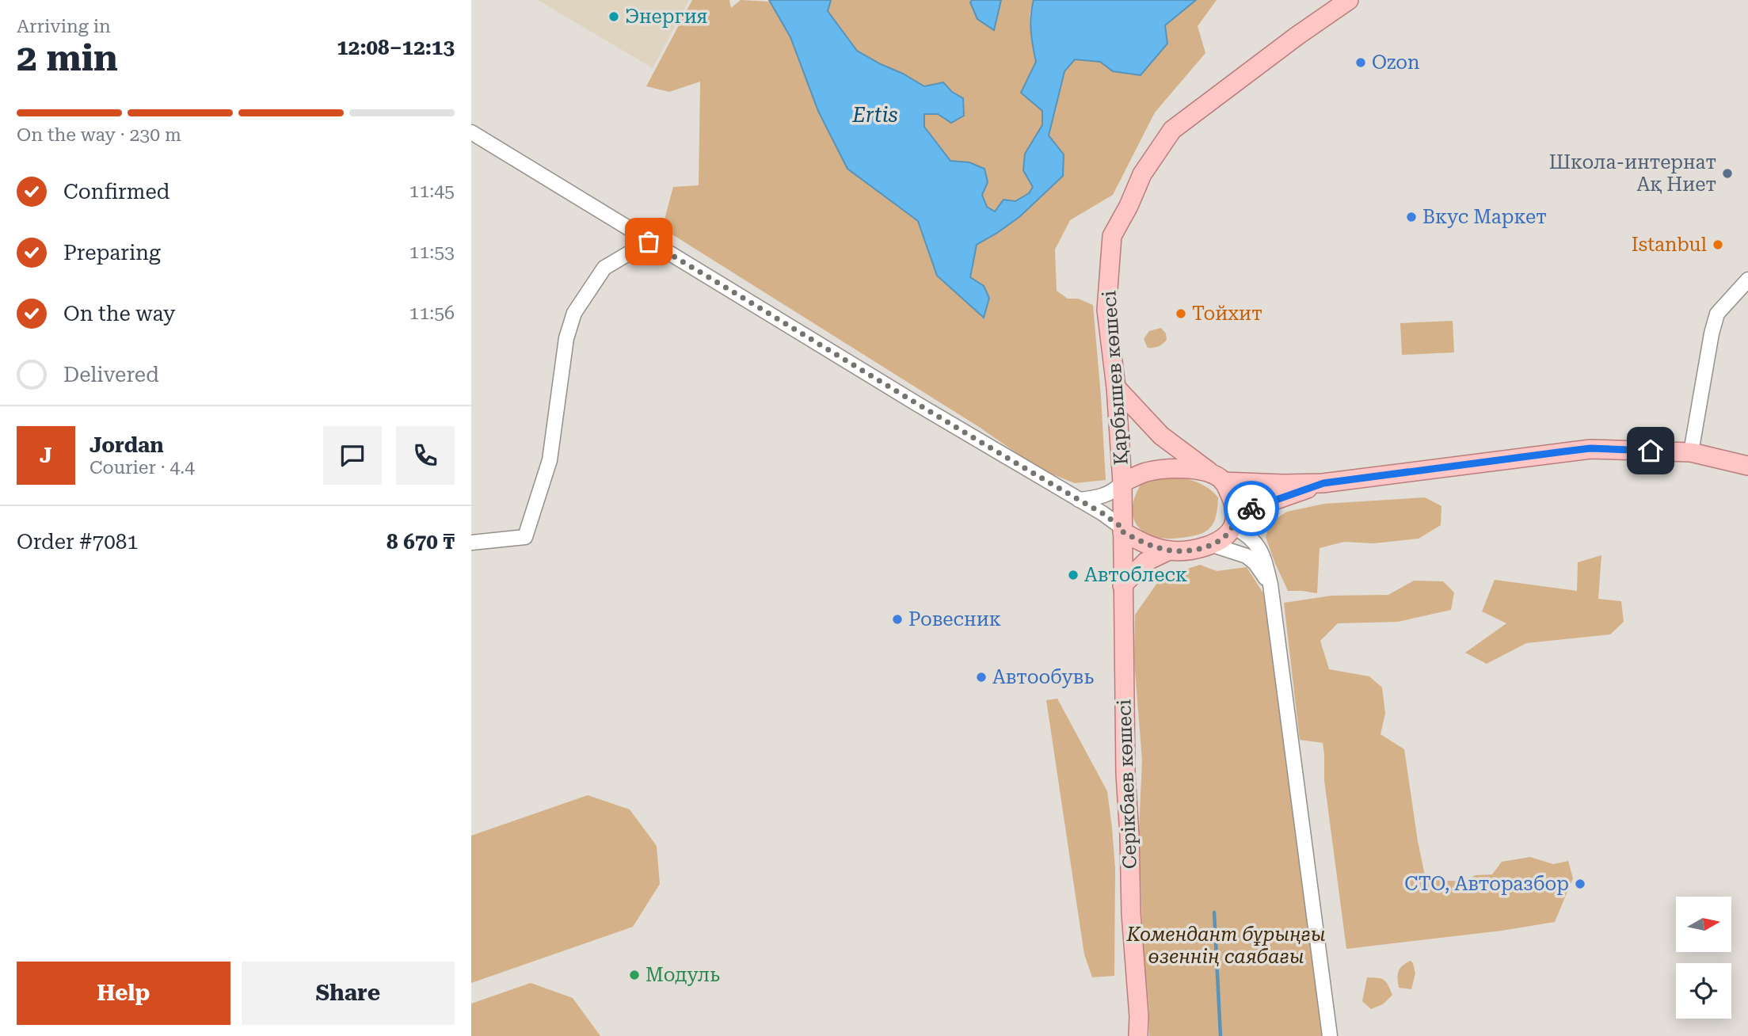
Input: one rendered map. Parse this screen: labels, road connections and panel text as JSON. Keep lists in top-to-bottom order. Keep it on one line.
{"streets":{"main road":["Қарбышев көшесі","Серікбаев көшесі"]},"crossings":[["Қарбышев көшесі","Серікбаев көшесі"]],"water":["Ertis"],"parks":["Комендант бұрыңғы өзеннің саябағы"],"places":["Энергия","Ozon","Школа-интернат Ақ Ниет","Вкус Маркет","Istanbul","Тойхит","Автоблеск","Ровесник","Автообувь","СТО, Авторазбор","Модуль"],"north":"right","page":{"heading":["2 min","Arriving in","12:08–12:13"],"panel":["Jordan","Courier · 4.4","Order #7081","8 670 ₸"],"bar":"On the way · 230 m","list":[["Confirmed","11:45"],["Preparing","11:53"],["On the way","11:56"],"Delivered"],"round":"J","buttons":["Help","Share"]}}
